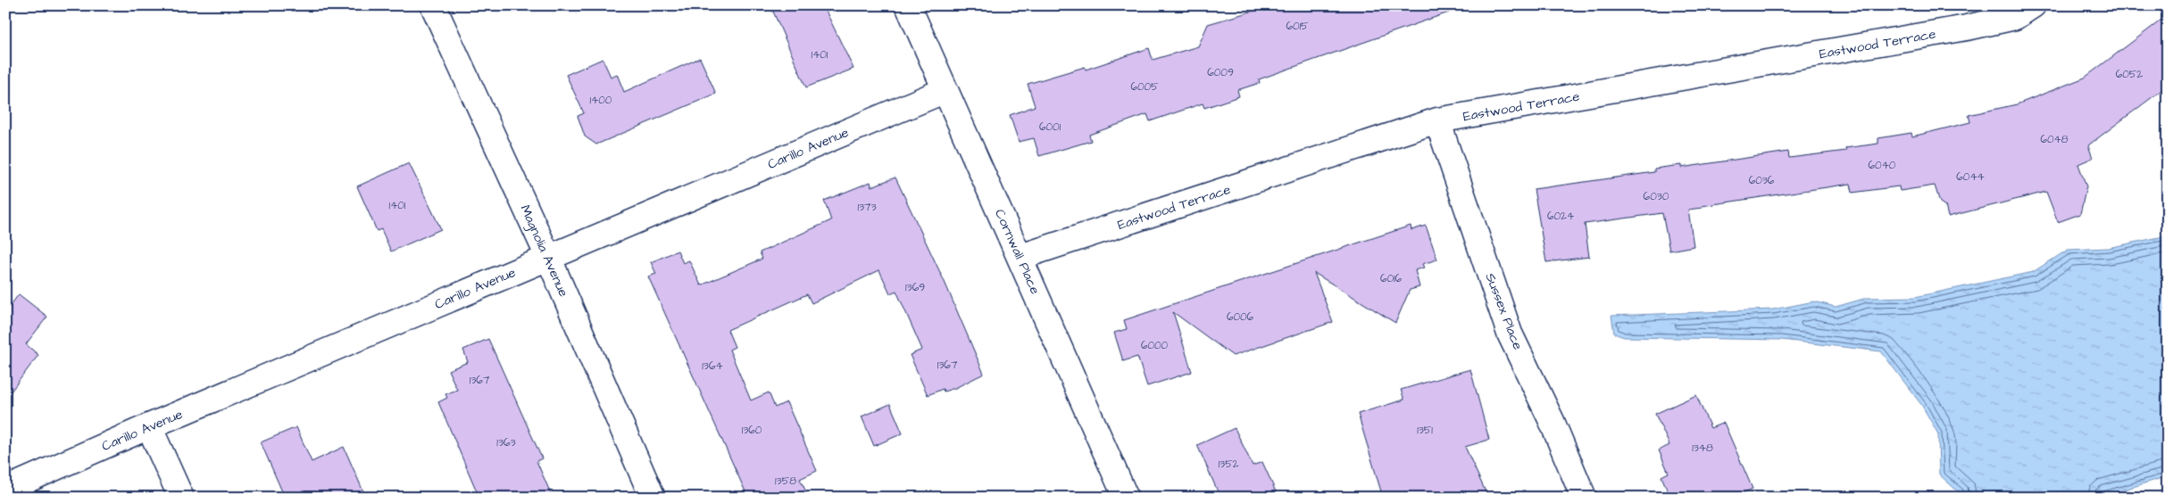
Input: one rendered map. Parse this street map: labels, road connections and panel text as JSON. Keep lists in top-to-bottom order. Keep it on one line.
{"streets":{"street":["Eastwood Terrace","Carillo Avenue","Magnolia Avenue","Cornwall Place","Sussex Place"]},"crossings":[["Eastwood Terrace","Cornwall Place"],["Eastwood Terrace","Sussex Place"],["Carillo Avenue","Magnolia Avenue"],["Carillo Avenue","Cornwall Place"]],"house_numbers":["6015","1401","6009","6052","6005","1400","6001","6048","6040","6044","6036","6030","1401","1373","6024","6016","1369","6006","6000","1367","1364","1367","1360","1351","1363","1348","1352","1358"]}
